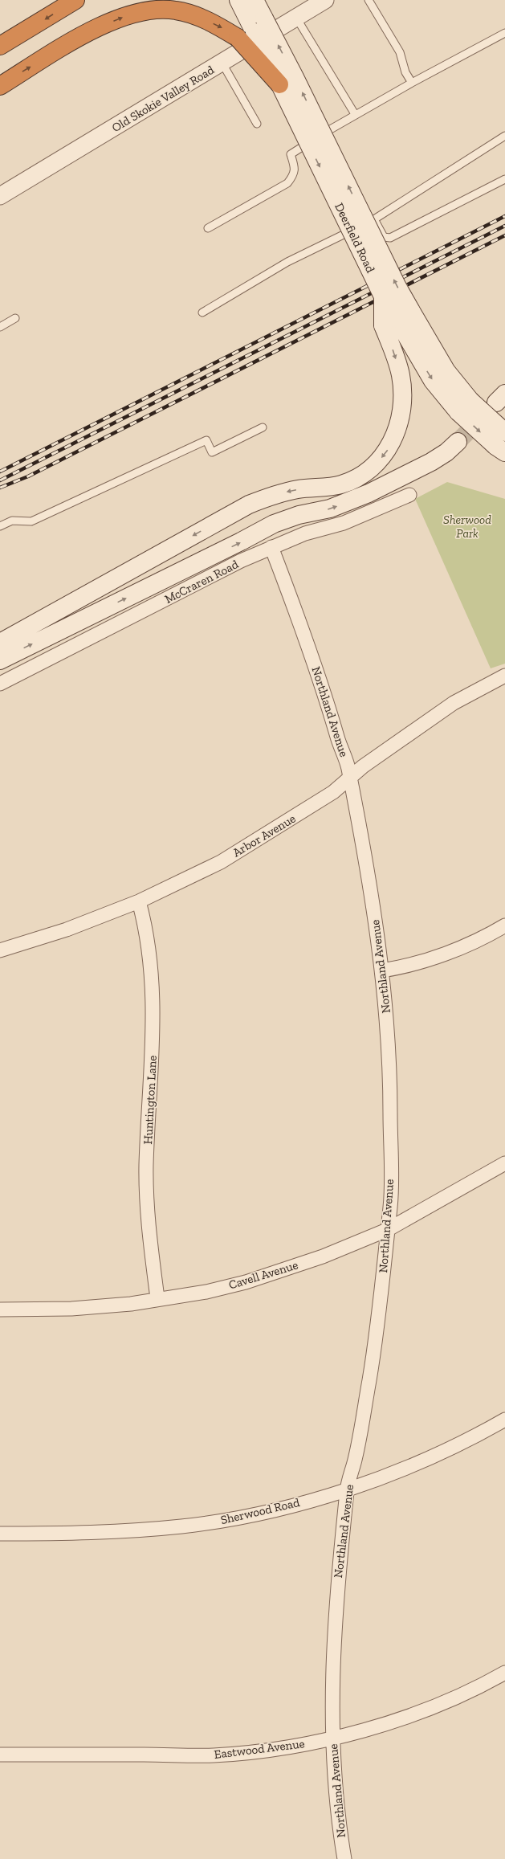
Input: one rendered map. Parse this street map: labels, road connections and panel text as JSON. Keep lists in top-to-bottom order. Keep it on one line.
{"streets":{"main road":["Deerfield Road"],"street":["Old Skokie Valley Road","McCraren Road","Northland Avenue","Arbor Avenue","Huntington Lane","Cavell Avenue","Sherwood Road","Eastwood Avenue"]},"crossings":[["McCraren Road","Northland Avenue"],["Northland Avenue","Arbor Avenue"],["Northland Avenue","Cavell Avenue"],["Northland Avenue","Sherwood Road"],["Northland Avenue","Eastwood Avenue"],["Arbor Avenue","Huntington Lane"],["Huntington Lane","Cavell Avenue"]],"parks":["Sherwood Park"]}
